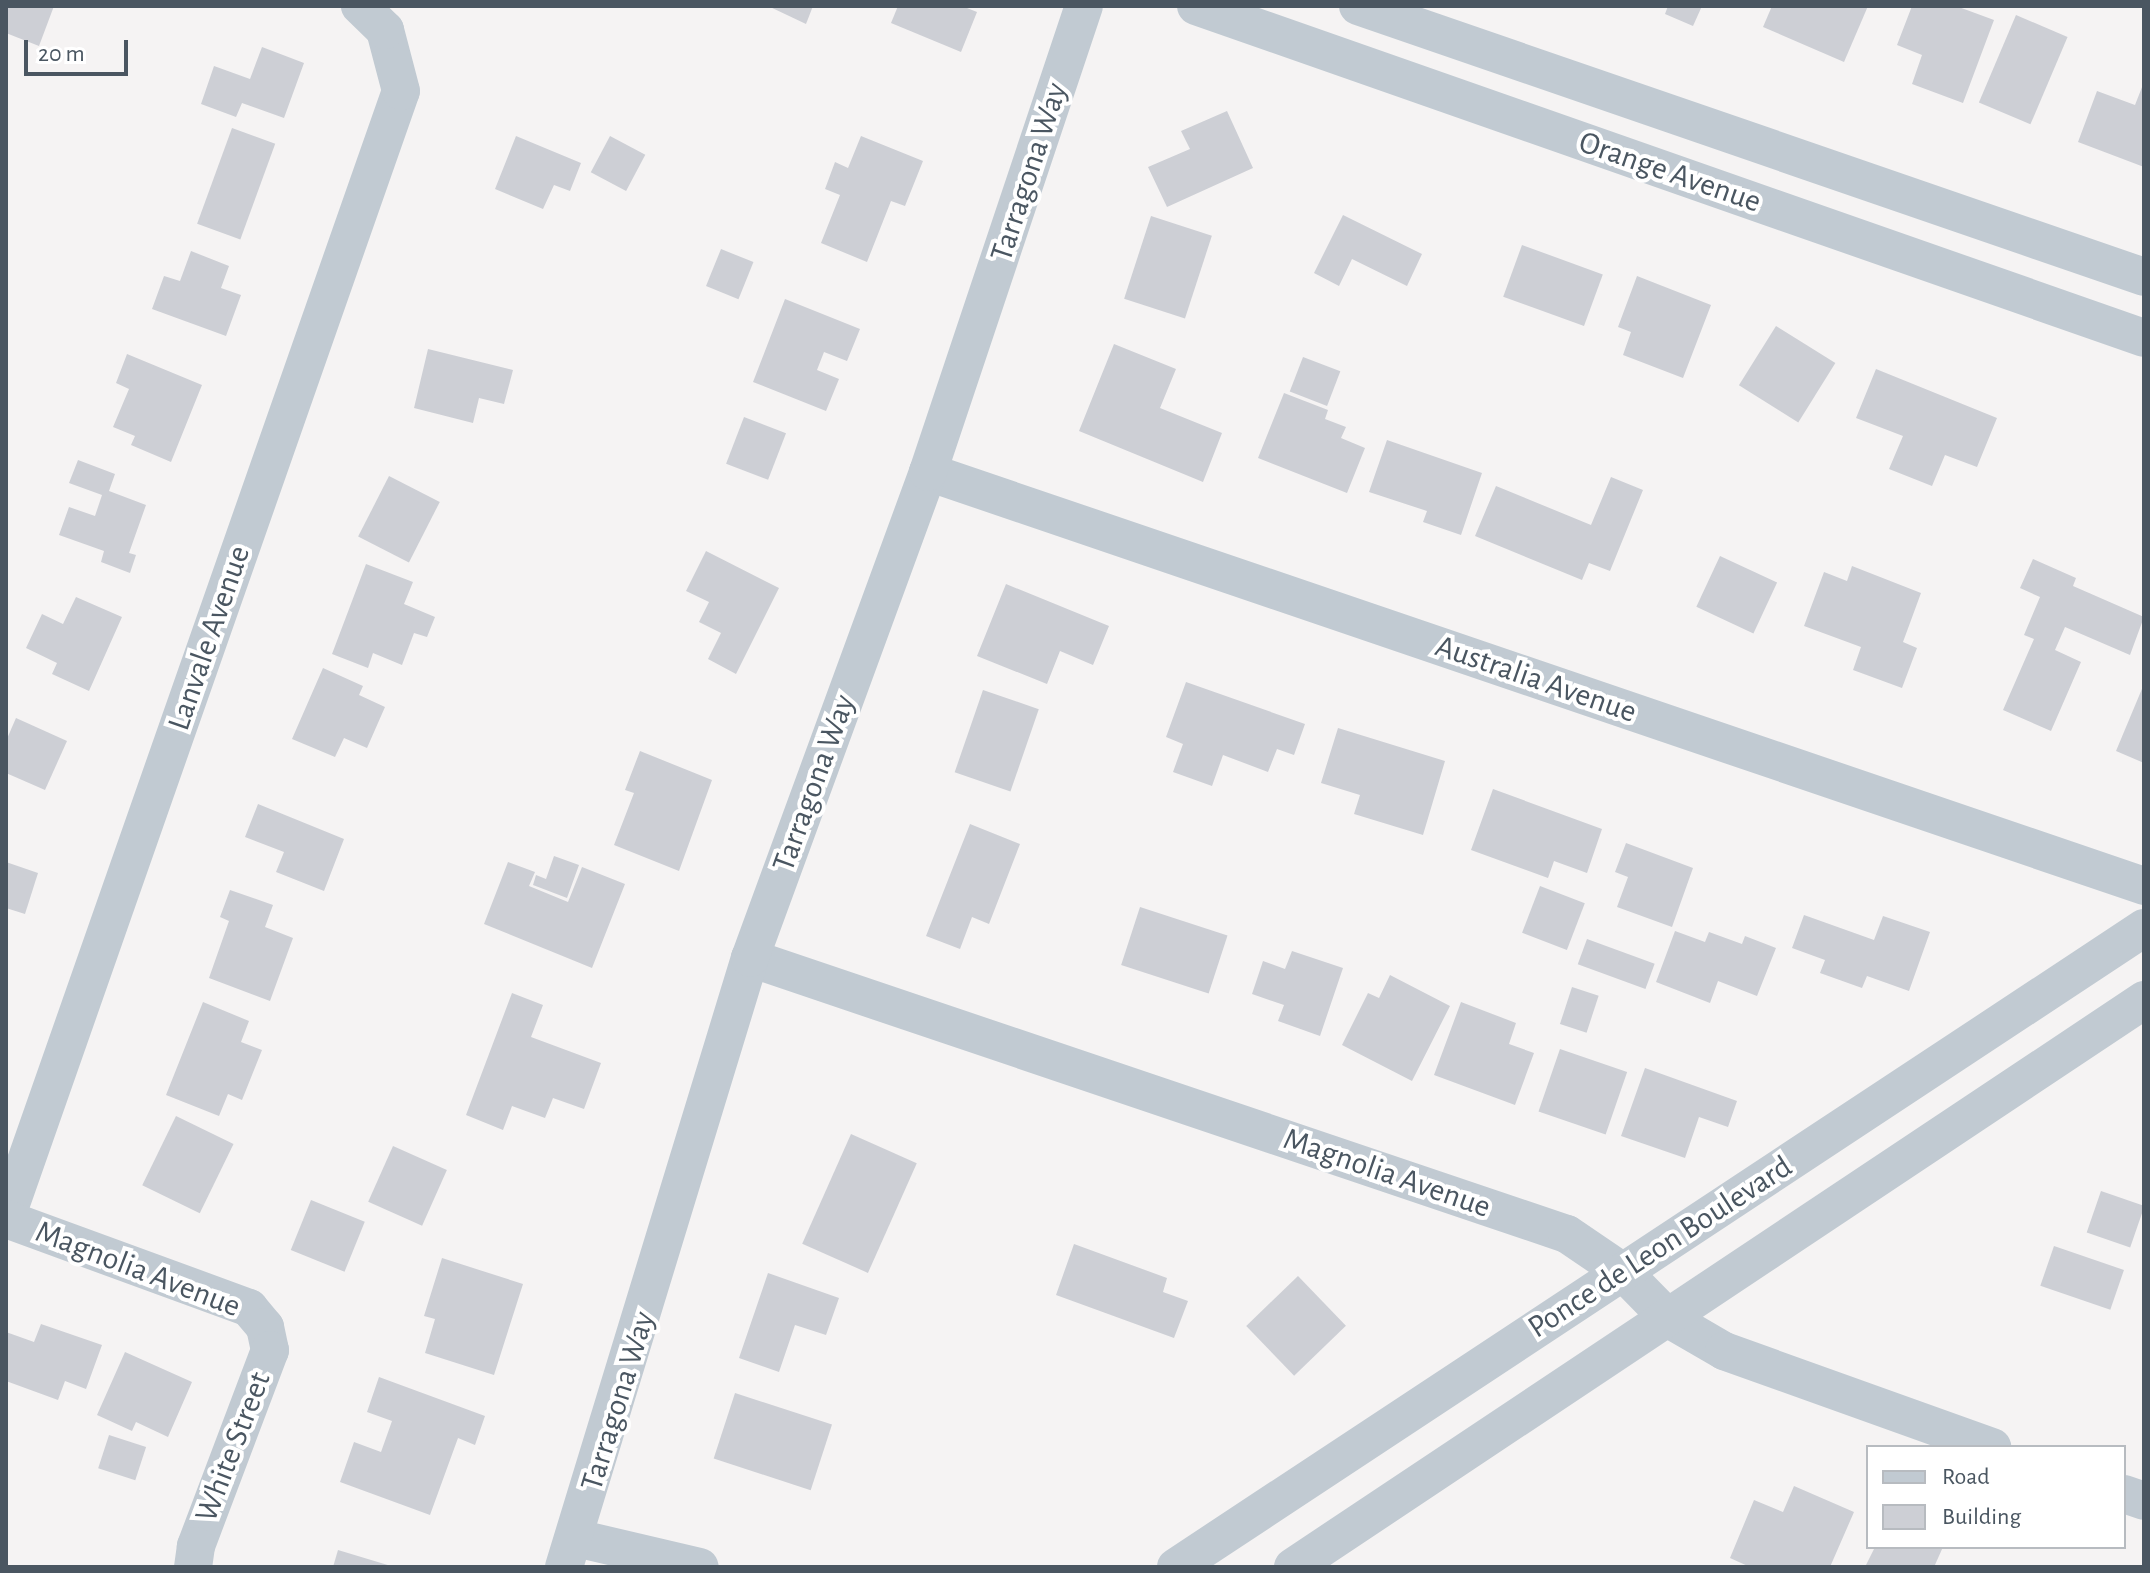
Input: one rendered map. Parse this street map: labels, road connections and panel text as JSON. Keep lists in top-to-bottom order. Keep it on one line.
{"streets":{"street":["Tarragona Way","Orange Avenue","Lanvale Avenue","Australia Avenue","Magnolia Avenue","Ponce de Leon Boulevard","White Street"]},"crossings":[["Tarragona Way","Australia Avenue"],["Tarragona Way","Magnolia Avenue"],["Lanvale Avenue","Magnolia Avenue"],["Magnolia Avenue","Ponce de Leon Boulevard"],["Magnolia Avenue","White Street"]],"legend":["Road","Building"],"scale_bar":"20 m"}
